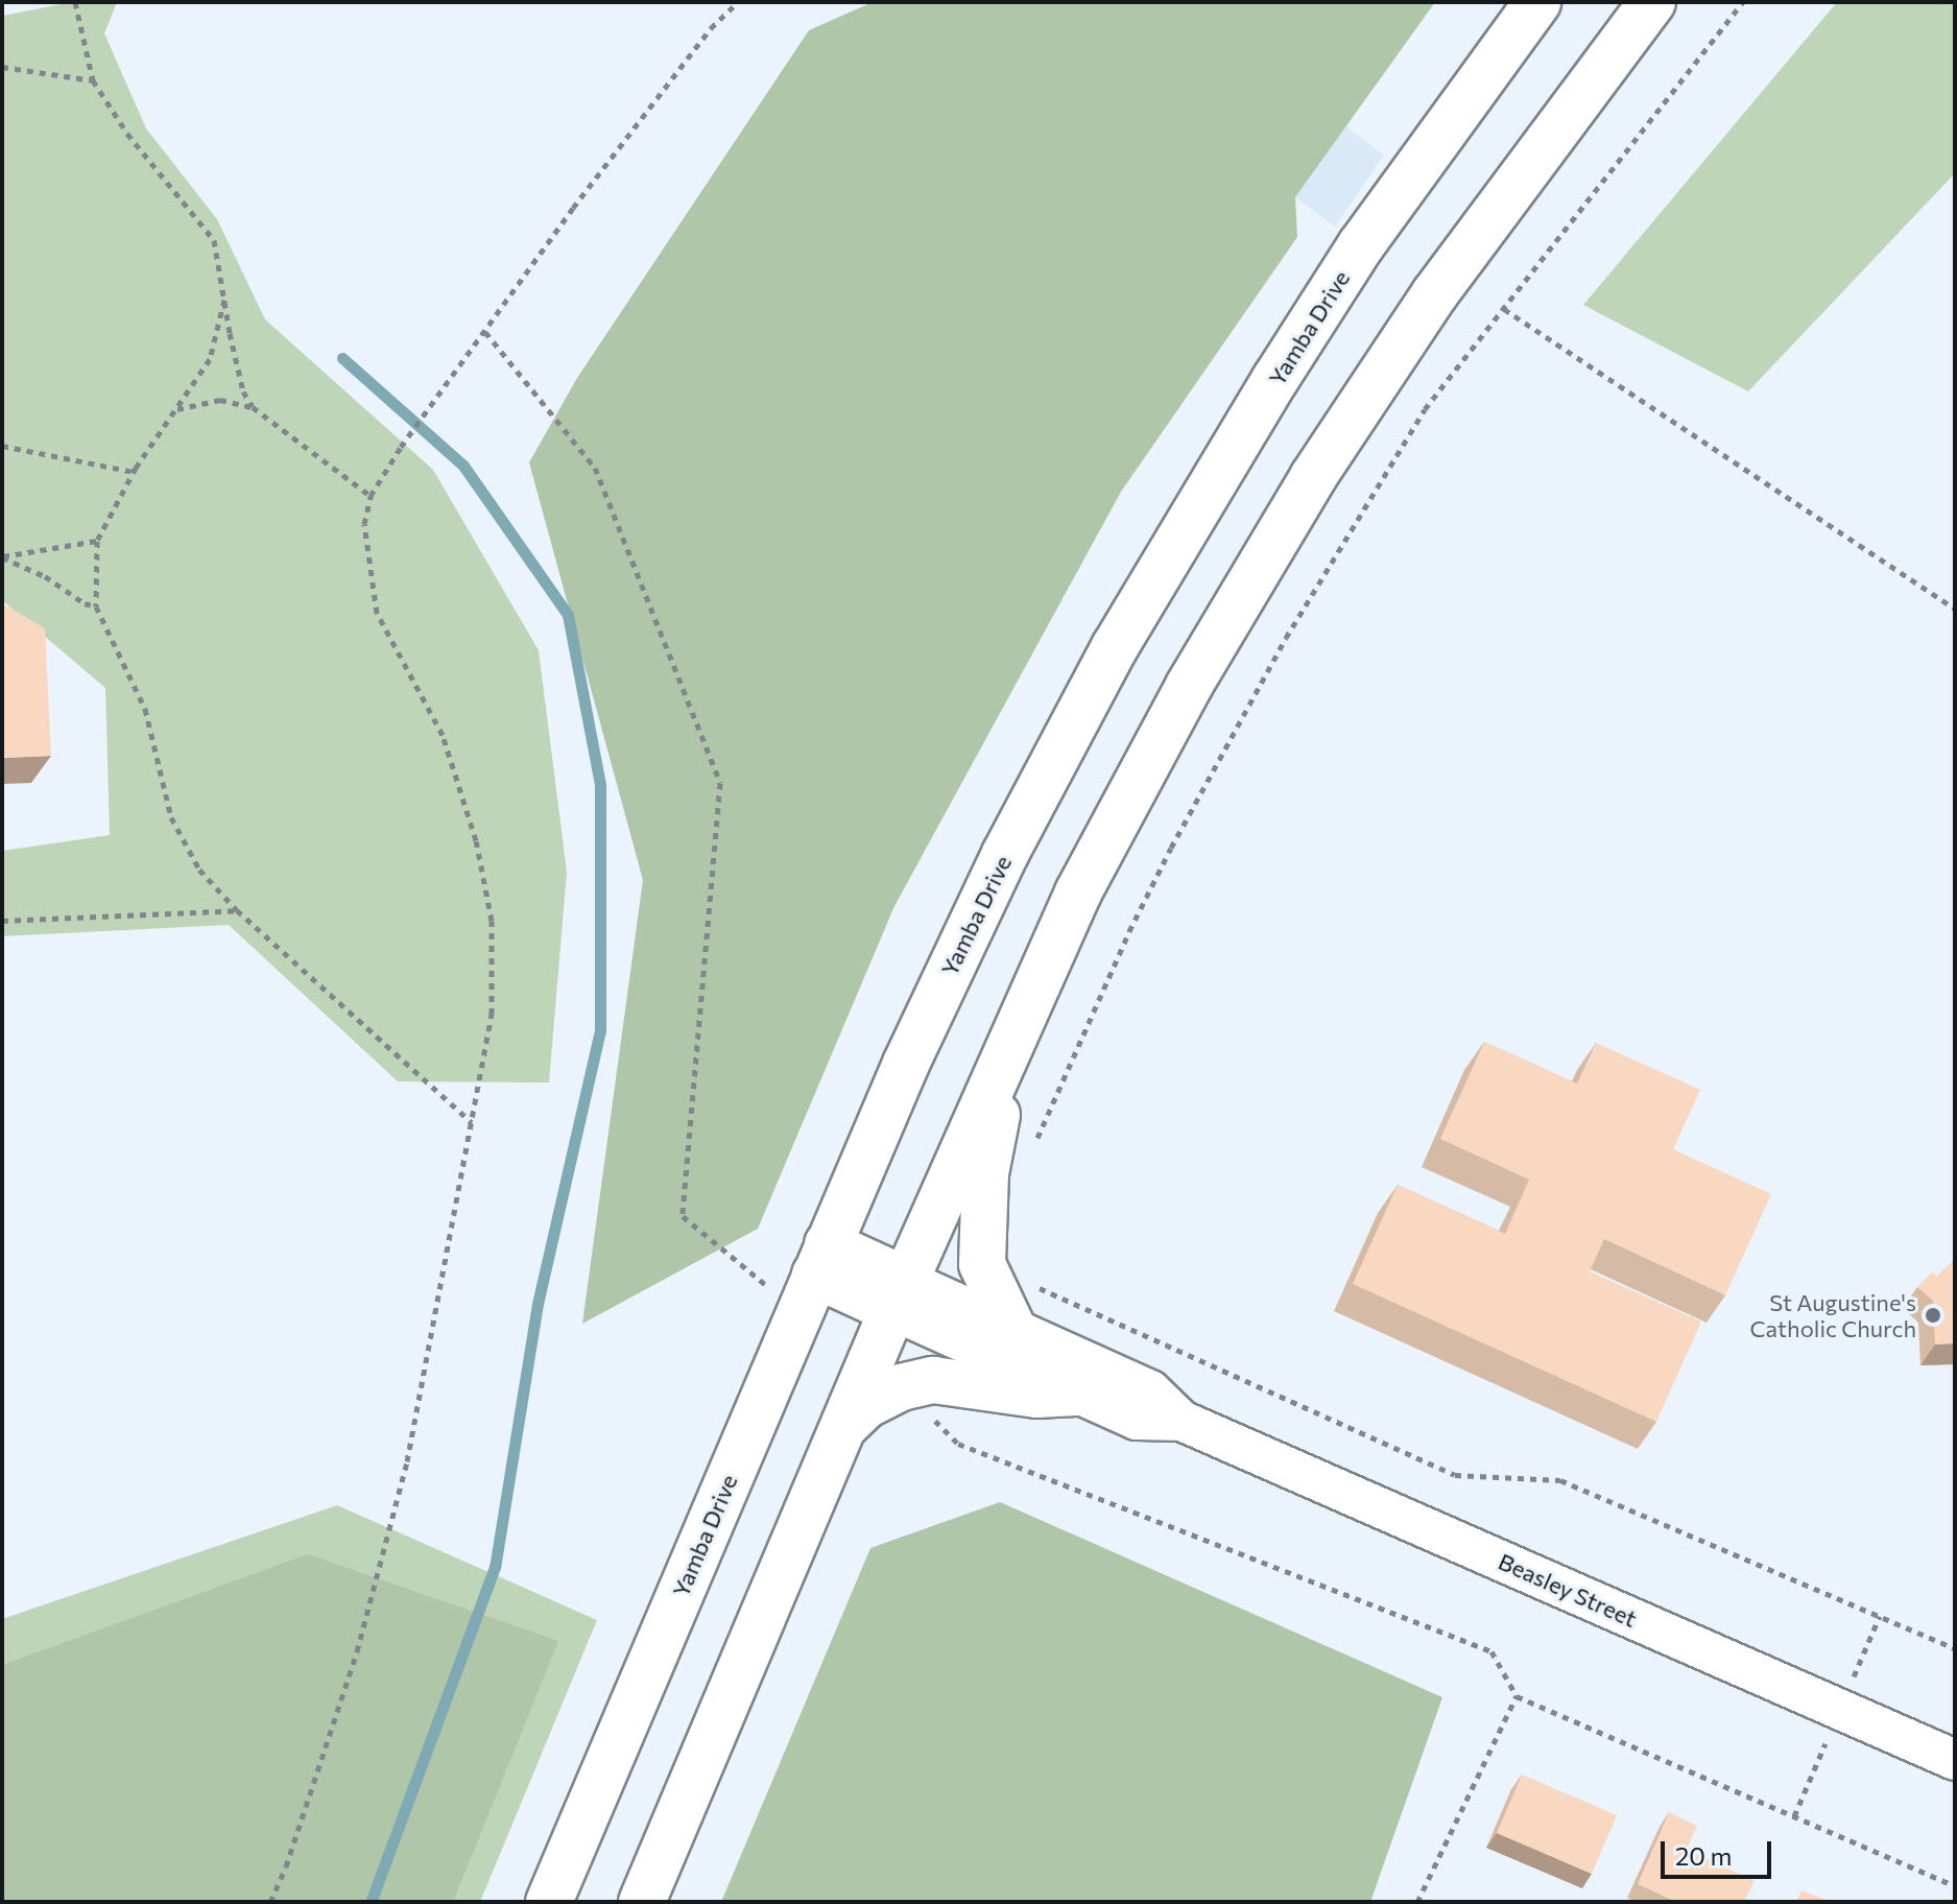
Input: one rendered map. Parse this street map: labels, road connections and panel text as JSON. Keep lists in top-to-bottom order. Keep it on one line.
{"streets":{"main road":["Yamba Drive","Beasley Street"]},"places":["St Augustine's Catholic Church"],"scale_bar":"20 m"}
